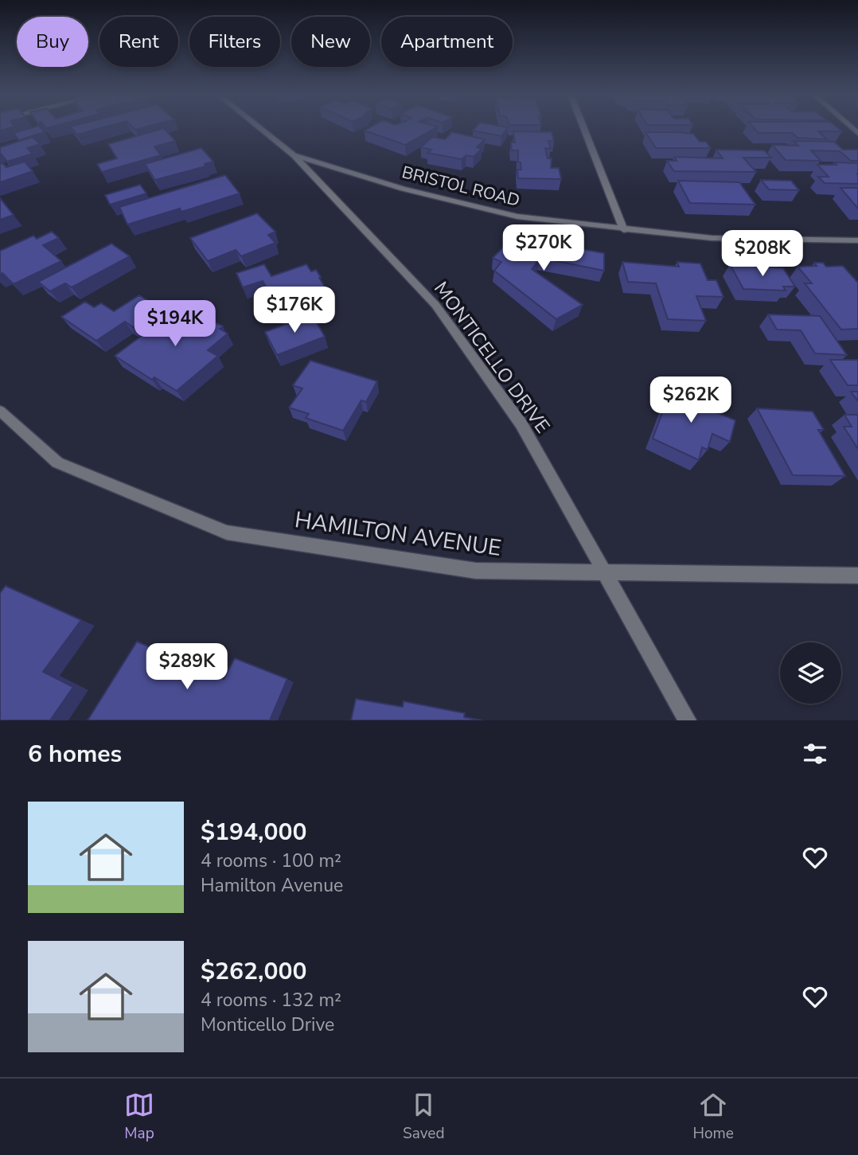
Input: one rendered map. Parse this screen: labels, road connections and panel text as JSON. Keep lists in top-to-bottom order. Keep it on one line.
{"streets":{"street":["BRISTOL ROAD","MONTICELLO DRIVE","HAMILTON AVENUE"]},"crossings":[["BRISTOL ROAD","MONTICELLO DRIVE"],["MONTICELLO DRIVE","HAMILTON AVENUE"]],"page":{"chip":["Buy","Rent","Filters","New","Apartment"],"price":["$270K","$208K","$176K","$194K","$262K","$289K"],"heading":"6 homes","list":[{"name":"$194,000","note":"4 rooms · 100 m² · Hamilton Avenue"},{"name":"$262,000","note":"4 rooms · 132 m² · Monticello Drive"}],"tabs":["Map","Saved","Home"]}}
